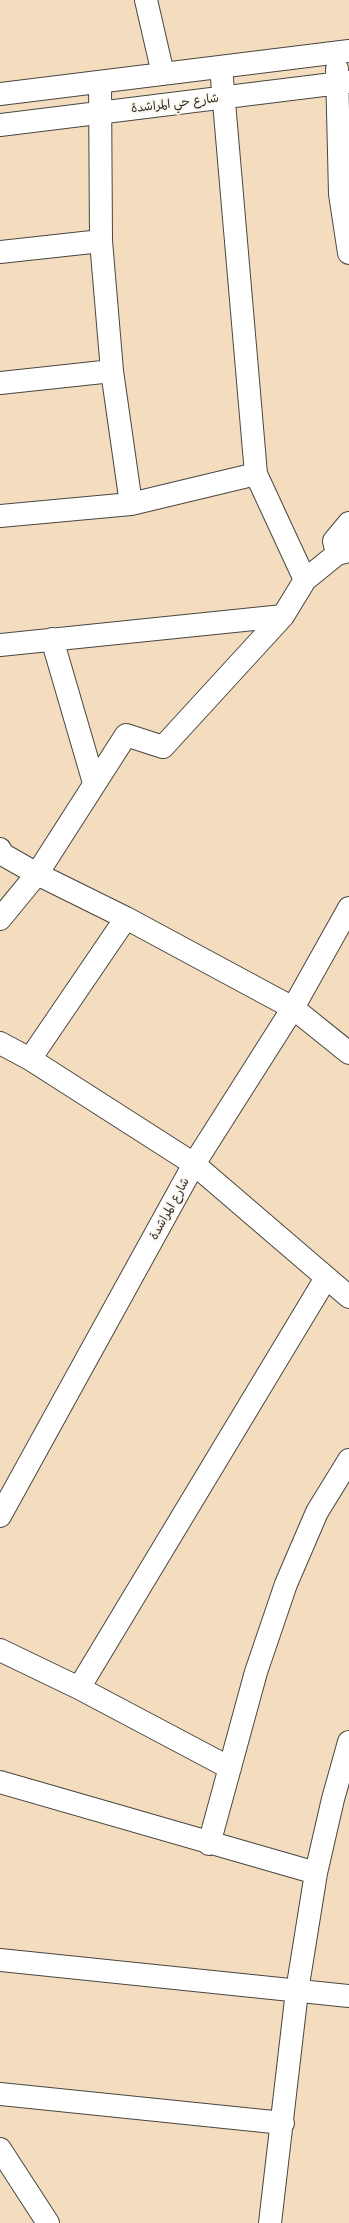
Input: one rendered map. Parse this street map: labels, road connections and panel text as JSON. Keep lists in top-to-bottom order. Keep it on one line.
{"streets":{"street":["شارع حي المراشدة","شارع المراشدة"]}}
